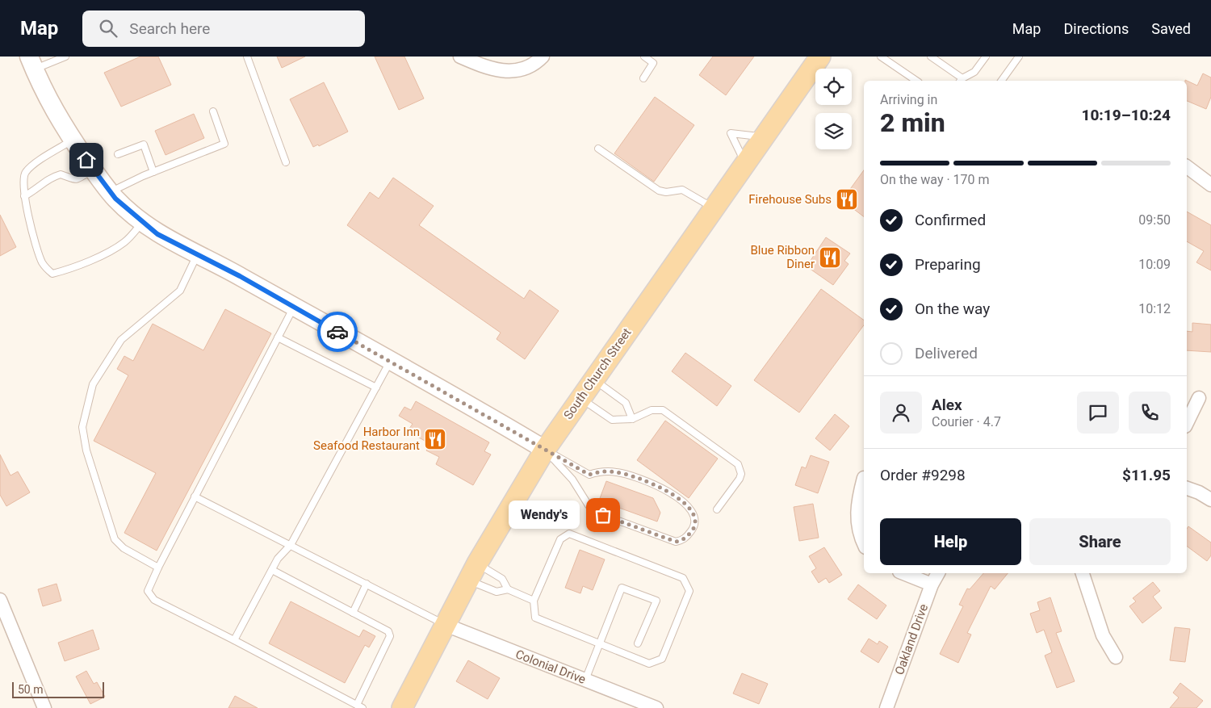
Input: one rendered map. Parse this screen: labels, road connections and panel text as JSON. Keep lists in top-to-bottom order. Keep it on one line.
{"streets":{"main road":["South Church Street"],"street":["Oakland Drive","Colonial Drive"]},"crossings":[["South Church Street","Colonial Drive"]],"places":{"restaurant":["Firehouse Subs","Blue Ribbon Diner","Harbor Inn Seafood Restaurant"],"other":["Wendy's"]},"scale_bar":"50 m","page":{"header":"Map","search":"Search here","nav":["Map","Directions","Saved"],"heading":["2 min","Arriving in","10:19–10:24"],"panel":["Alex","Courier · 4.7","Order #9298","$11.95"],"bar":"On the way · 170 m","list":[["Confirmed","09:50"],["Preparing","10:09"],["On the way","10:12"],"Delivered"],"bubble":"Wendy's","buttons":["Help","Share"],"scale":"50 m"}}
